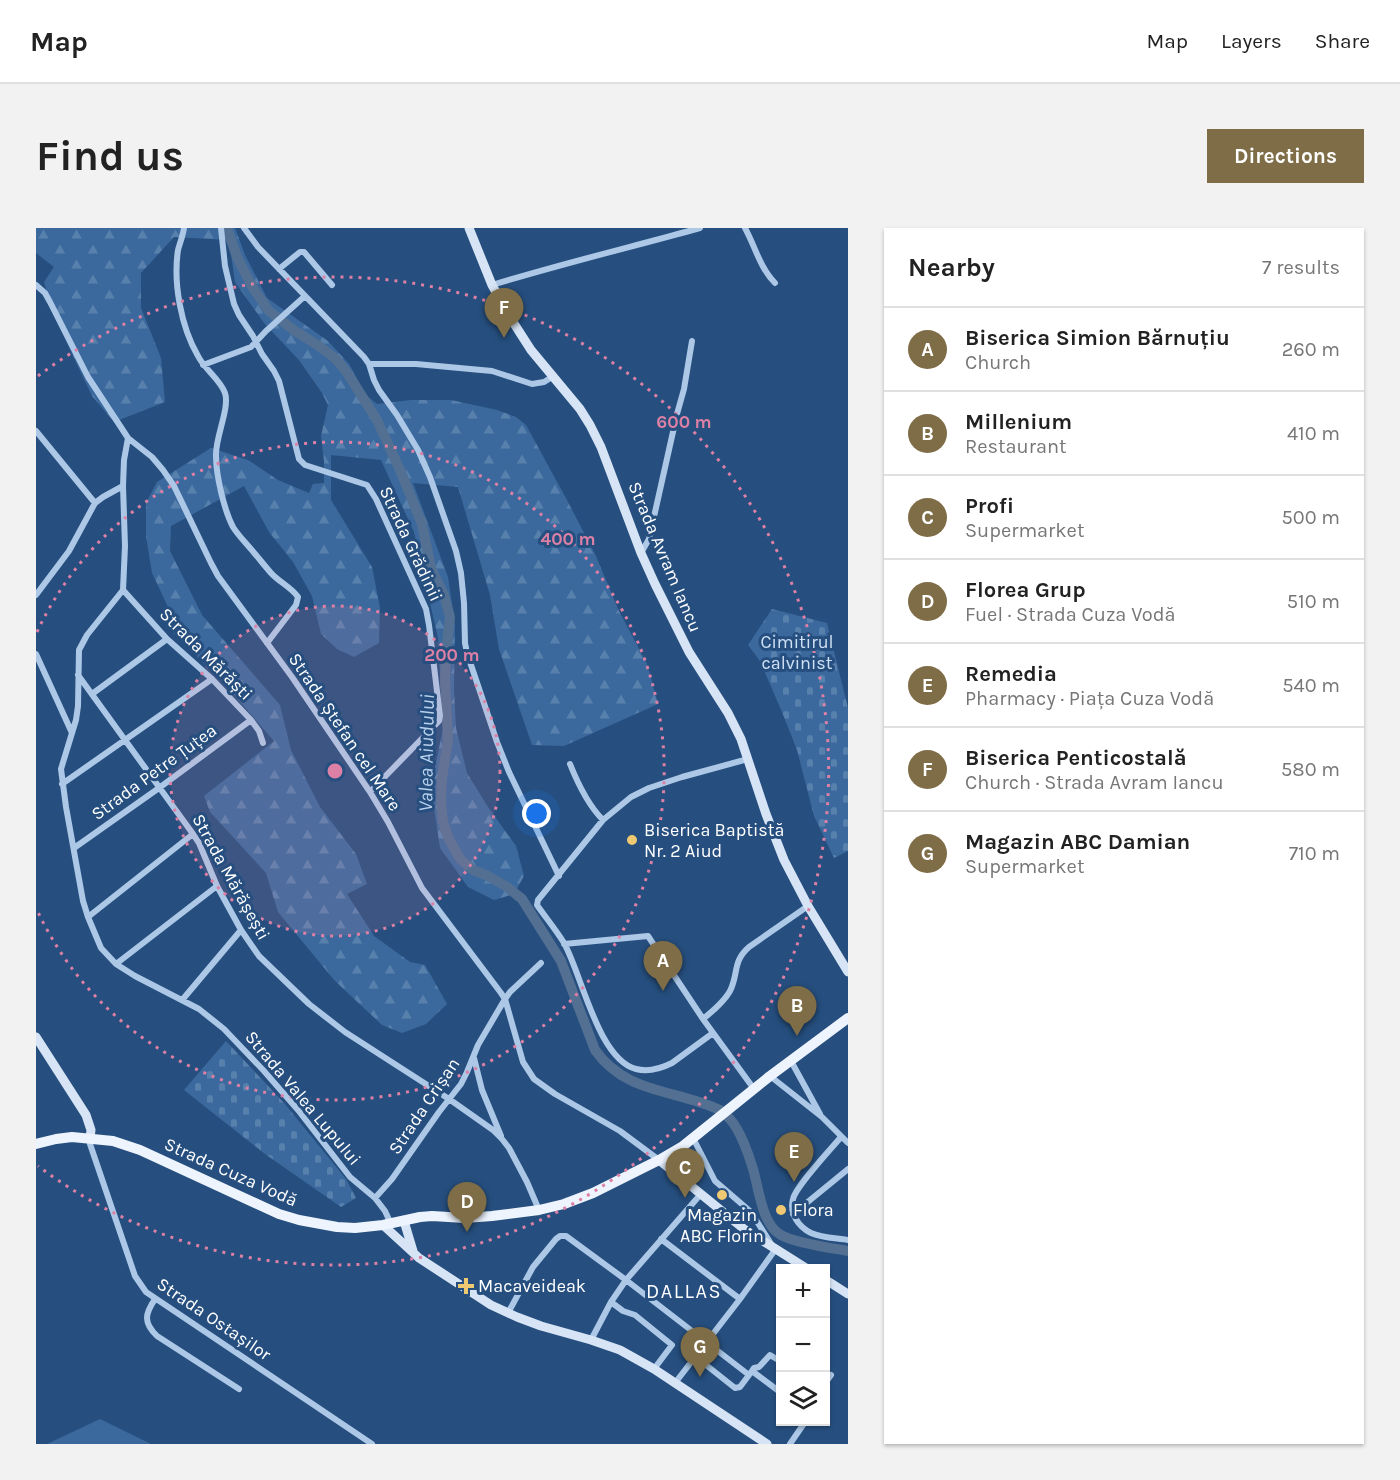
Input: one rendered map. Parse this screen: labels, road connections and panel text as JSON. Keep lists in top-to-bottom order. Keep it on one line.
{"streets":{"main road":["Strada Avram Iancu","Strada Cuza Vodă"],"street":["Strada Grădinii","Strada Mărăști","Strada Ștefan cel Mare","Strada Petre Țuțea","Strada Mărășești","Strada Valea Lupului","Strada Crișan","Strada Ostașilor"]},"crossings":[["Strada Grădinii","Strada Ștefan cel Mare"],["Strada Mărăști","Strada Petre Țuțea"],["Strada Mărăști","Strada Valea Lupului"],["Strada Ștefan cel Mare","Strada Crișan"],["Strada Ștefan cel Mare","Strada Cuza Vodă"],["Strada Petre Țuțea","Strada Mărășești"],["Strada Petre Țuțea","Strada Valea Lupului"],["Strada Mărășești","Strada Valea Lupului"],["Strada Mărășești","Strada Crișan"],["Strada Mărășești","Strada Cuza Vodă"],["Strada Valea Lupului","Strada Crișan"],["Strada Valea Lupului","Strada Cuza Vodă"],["Strada Cuza Vodă","Strada Ostașilor"]],"districts":["DALLAS"],"water":["Valea Aiudului"],"parks":["Cimitirul calvinist"],"places":{"other":["Biserica Baptistă Nr. 2 Aiud","Magazin ABC Florin","Flora"],"health":["Macaveideak"]},"page":{"header":"Map","nav":["Map","Layers","Share"],"buttons":"Directions","title":"Find us","heading":["Nearby","7 results"],"pins":["F","A","B","E","C","D","G"],"list":[{"mark":"A","name":"Biserica Simion Bărnuțiu","note":"Church","value":"260 m"},{"mark":"B","name":"Millenium","note":"Restaurant","value":"410 m"},{"mark":"C","name":"Profi","note":"Supermarket","value":"500 m"},{"mark":"D","name":"Florea Grup","note":"Fuel · Strada Cuza Vodă","value":"510 m"},{"mark":"E","name":"Remedia","note":"Pharmacy · Piața Cuza Vodă","value":"540 m"},{"mark":"F","name":"Biserica Penticostală","note":"Church · Strada Avram Iancu","value":"580 m"},{"mark":"G","name":"Magazin ABC Damian","note":"Supermarket","value":"710 m"}],"map_buttons":["+","−"]},"rings":["600 m","400 m","200 m"]}
